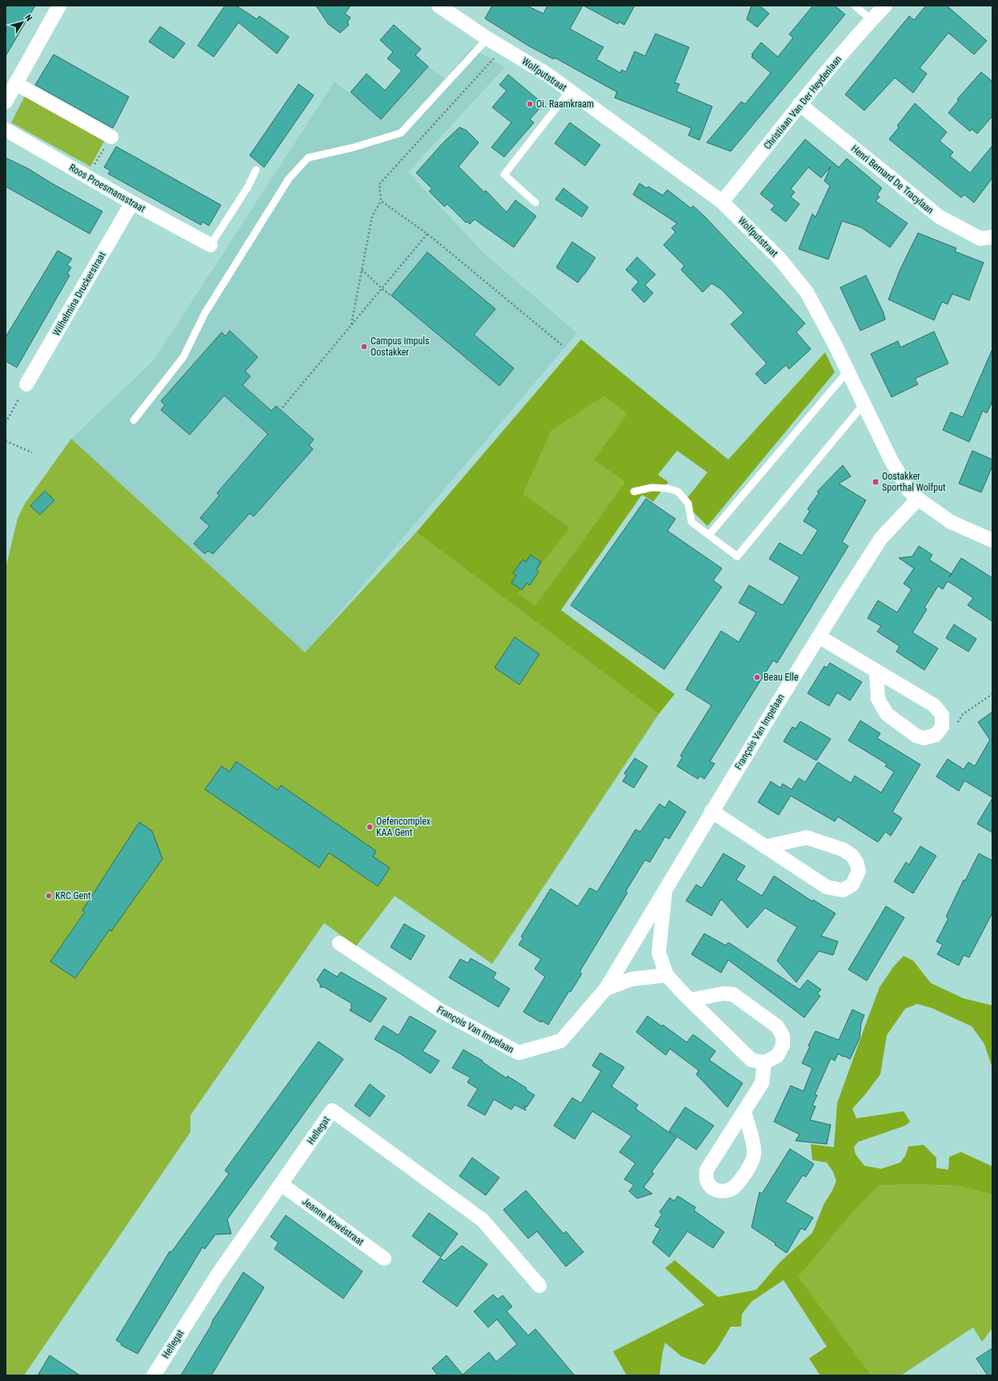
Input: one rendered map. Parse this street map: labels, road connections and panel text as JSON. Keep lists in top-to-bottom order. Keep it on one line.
{"streets":{"street":["Wolfputstraat","Christiaan Van Der Heydenlaan","Henri Bernard De Tracylaan","Roos Proesmansstraat","Wilhelmina Druckerstraat","François Van Impelaan","Hellegat","Jeanne Nowéstraat"]},"crossings":[["Wolfputstraat","Christiaan Van Der Heydenlaan"],["Wolfputstraat","François Van Impelaan"],["Christiaan Van Der Heydenlaan","Henri Bernard De Tracylaan"],["Roos Proesmansstraat","Wilhelmina Druckerstraat"],["Hellegat","Jeanne Nowéstraat"]],"places":{"other":["Oi. Raamkraam","Campus Impuls Oostakker","Beau Elle","Oefencomplex KAA Gent","KRC Gent"],"transit":["Oostakker Sporthal Wolfput"]},"north":"top right"}
